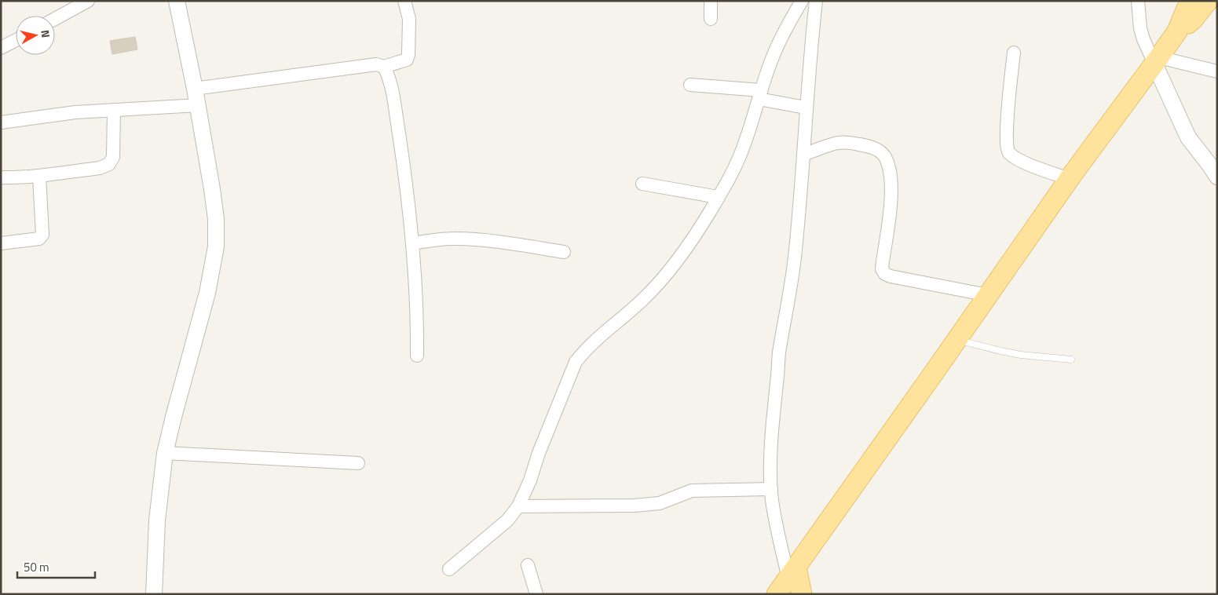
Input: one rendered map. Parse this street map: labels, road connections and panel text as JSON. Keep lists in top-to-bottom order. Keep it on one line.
{"scale_bar":"50 m","north":"right"}
